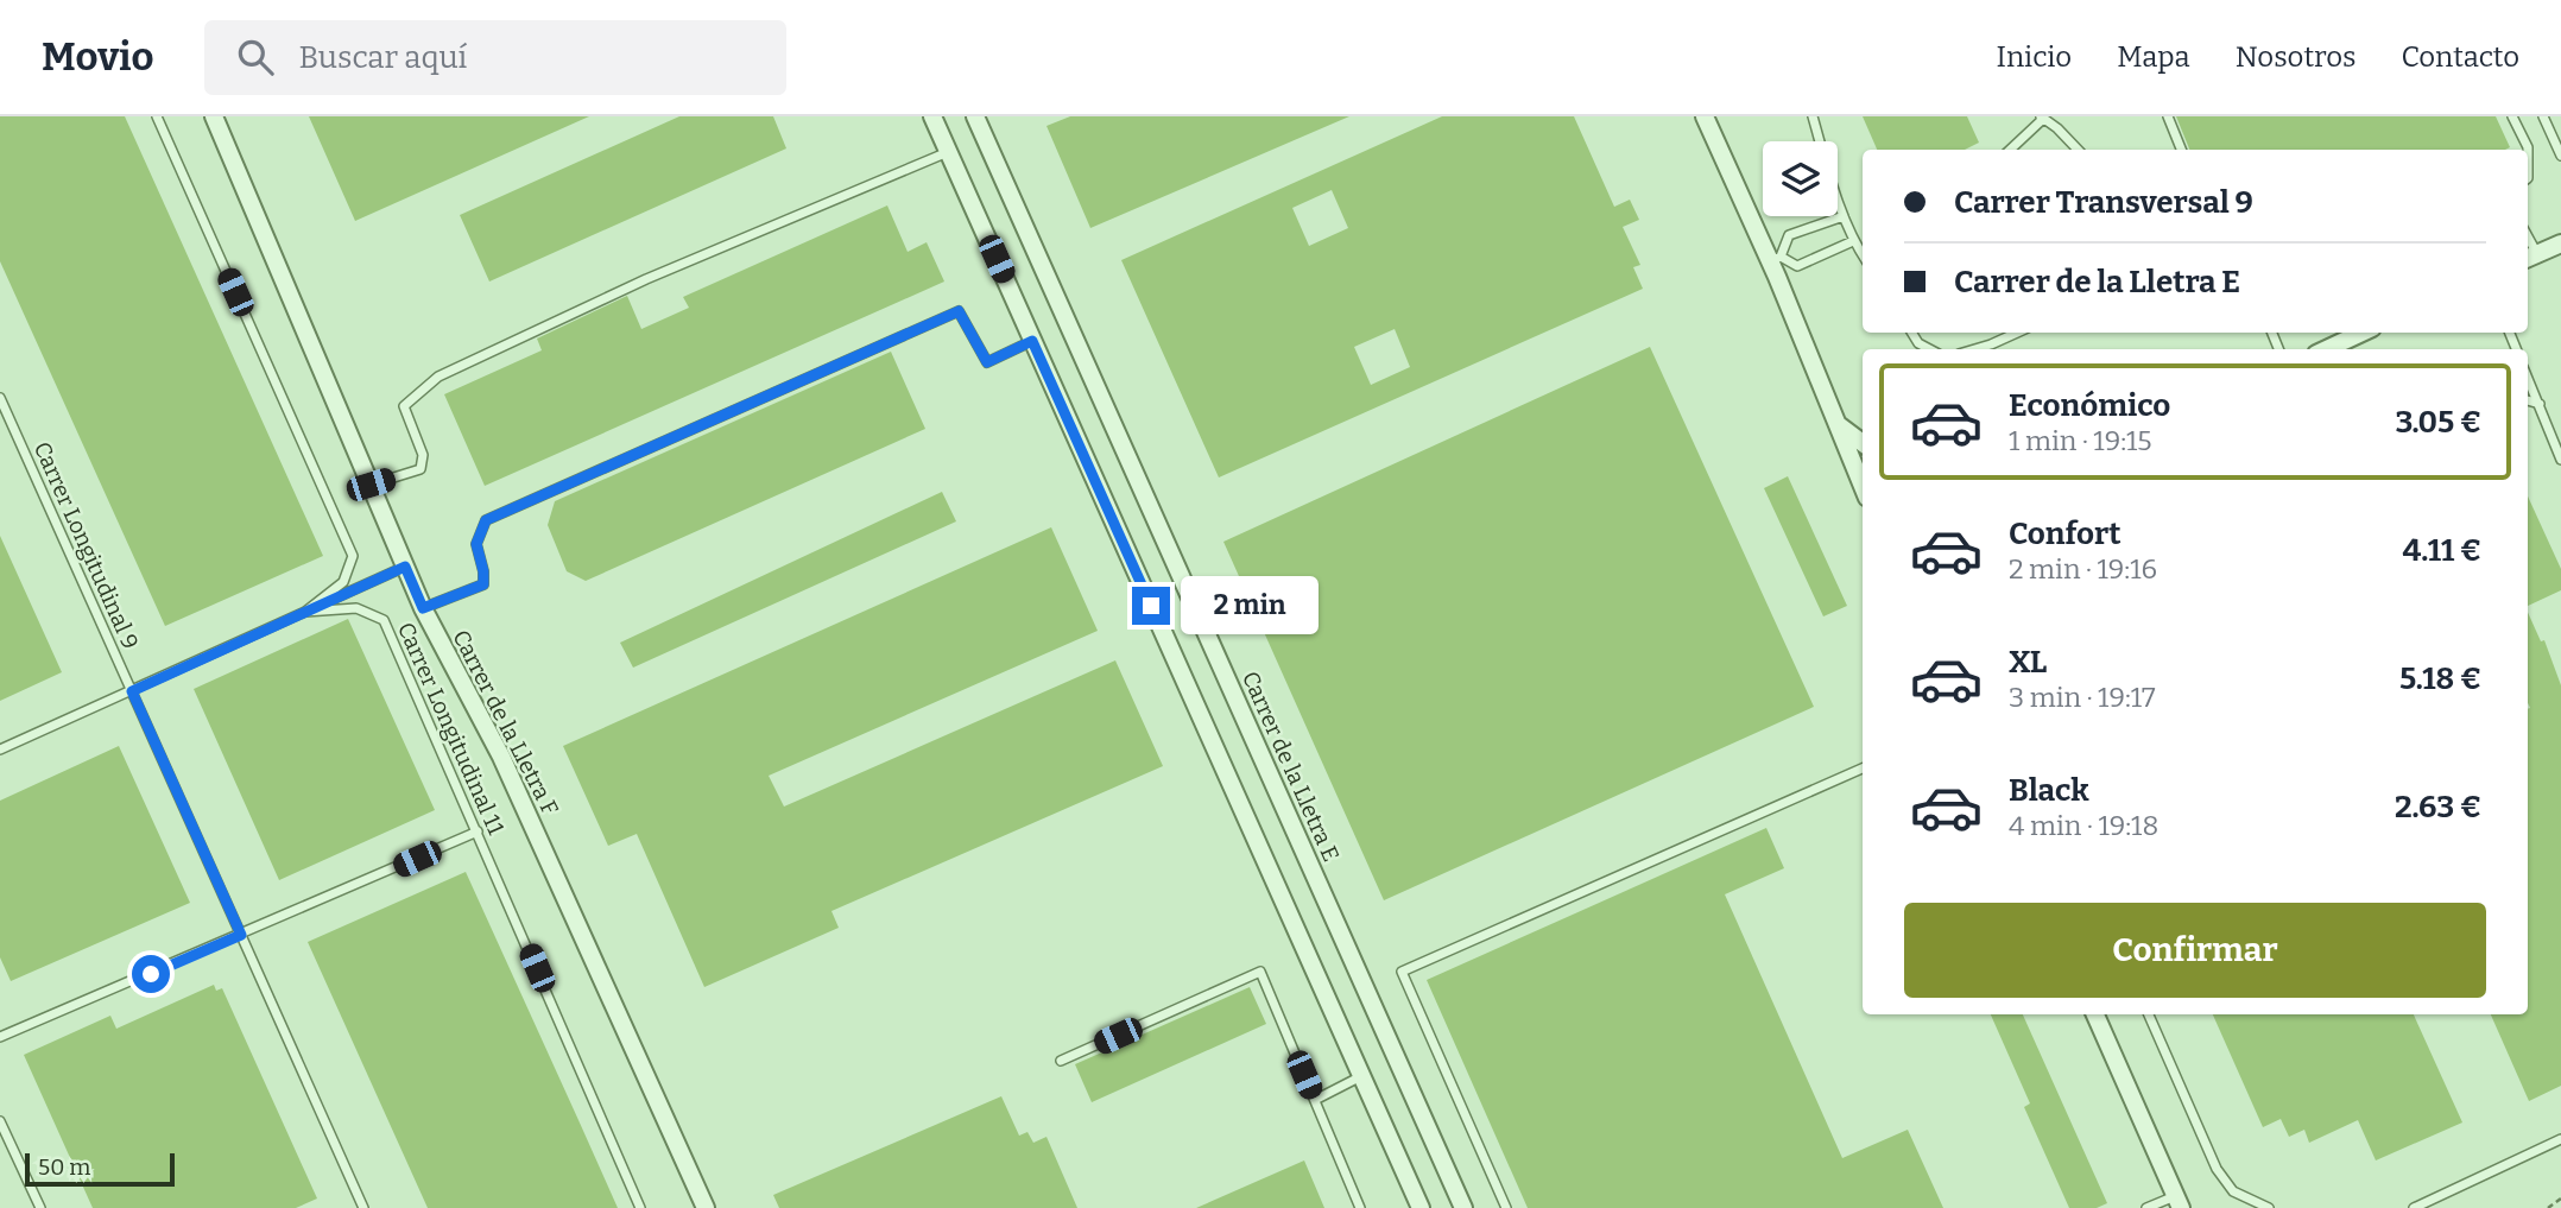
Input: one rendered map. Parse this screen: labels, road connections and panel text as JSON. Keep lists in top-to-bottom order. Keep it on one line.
{"streets":{"street":["Carrer de la Lletra F","Carrer de la Lletra E"],"lane":["Carrer Longitudinal 9","Carrer Longitudinal 11"]},"scale_bar":"50 m","page":{"header":"Movio","search":"Buscar aquí","nav":["Inicio","Mapa","Nosotros","Contacto"],"banner":["Carrer Transversal 9","Carrer de la Lletra E"],"list":[{"name":"Económico","note":"1 min · 19:15","value":"3.05 €"},{"name":"Confort","note":"2 min · 19:16","value":"4.11 €"},{"name":"XL","note":"3 min · 19:17","value":"5.18 €"},{"name":"Black","note":"4 min · 19:18","value":"2.63 €"}],"bubble":"2 min","buttons":"Confirmar","scale":"50 m"}}
